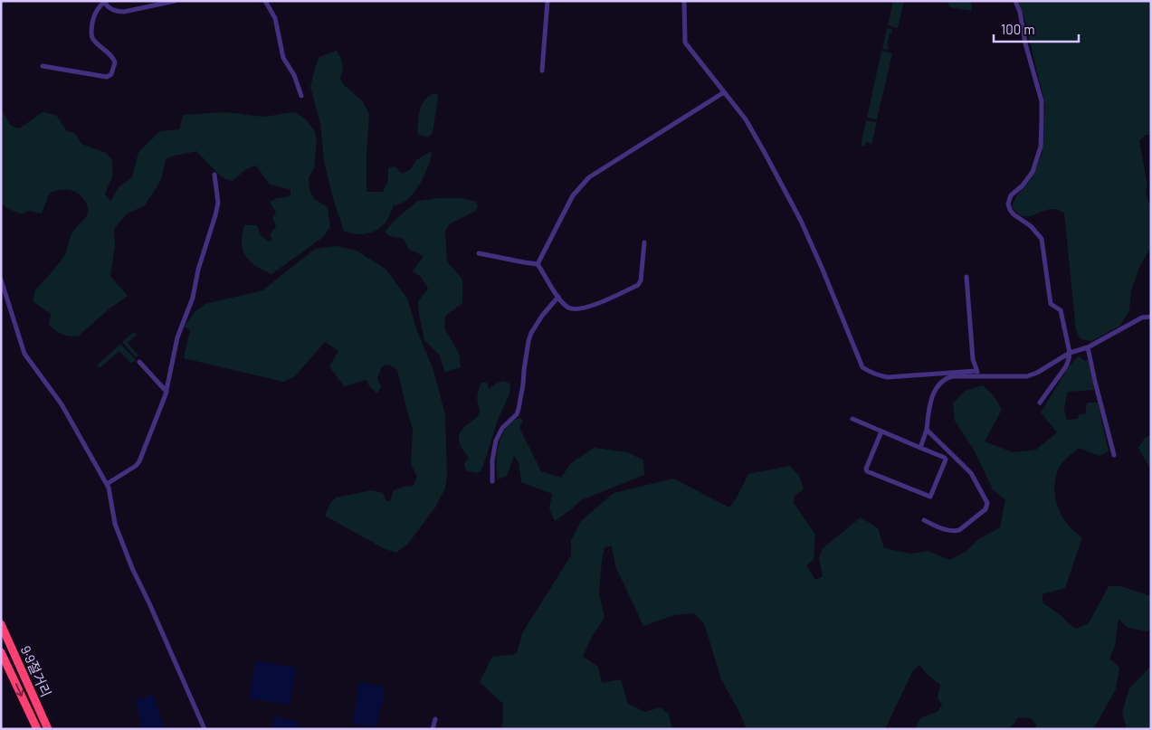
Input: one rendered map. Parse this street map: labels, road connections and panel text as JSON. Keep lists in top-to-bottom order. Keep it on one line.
{"streets":{"highway":["9·9절거리"]},"scale_bar":"100 m"}
